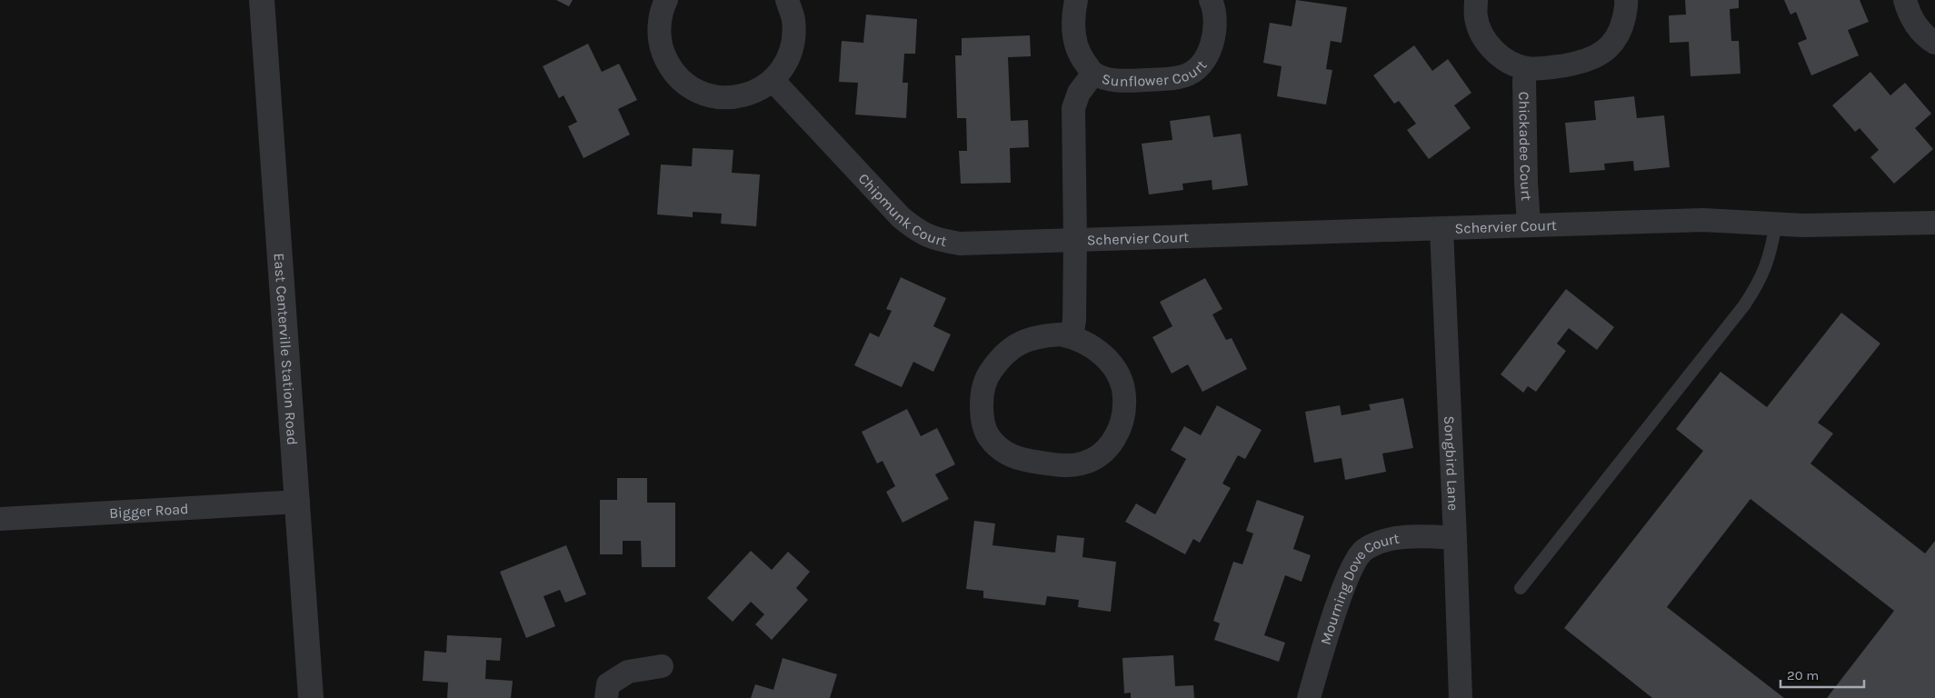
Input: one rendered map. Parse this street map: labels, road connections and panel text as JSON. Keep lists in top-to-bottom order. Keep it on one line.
{"streets":{"street":["Sunflower Court","Chickadee Court","Chipmunk Court","Schervier Court","East Centerville Station Road","Songbird Lane","Bigger Road","Mourning Dove Court"]},"crossings":[["Sunflower Court","Chipmunk Court"],["Sunflower Court","Schervier Court"],["Chickadee Court","Schervier Court"],["Chipmunk Court","Schervier Court"],["Schervier Court","Songbird Lane"],["East Centerville Station Road","Bigger Road"],["Songbird Lane","Mourning Dove Court"]],"scale_bar":"20 m"}
